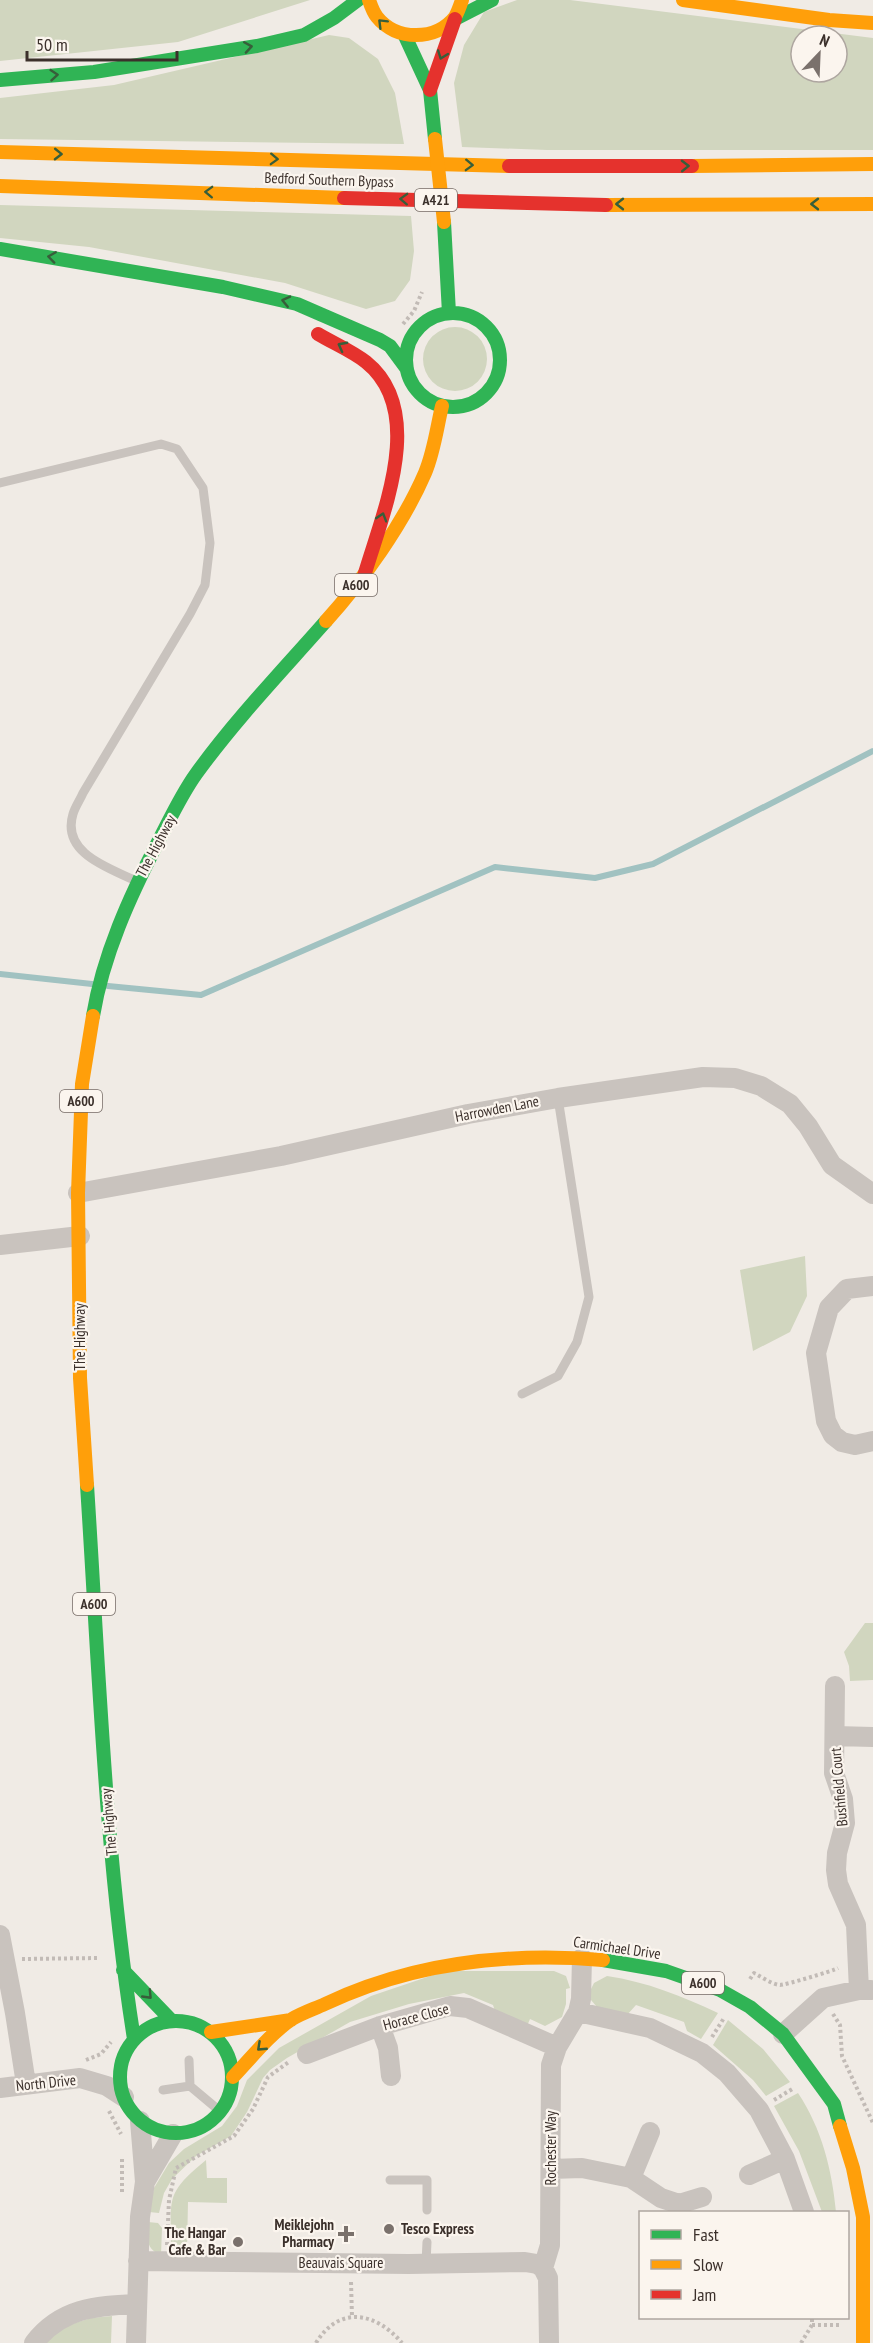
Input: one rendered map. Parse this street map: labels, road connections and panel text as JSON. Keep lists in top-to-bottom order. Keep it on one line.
{"streets":{"main road":["Bedford Southern Bypass","A421","A600","The Highway","Carmichael Drive"],"street":["Harrowden Lane","Bushfield Court","Horace Close","North Drive","Rochester Way","Beauvais Square"]},"crossings":[["A600","The Highway"],["The Highway","Harrowden Lane"],["The Highway","Carmichael Drive"],["The Highway","North Drive"],["Carmichael Drive","North Drive"],["Carmichael Drive","Rochester Way"],["Horace Close","Rochester Way"],["Rochester Way","Beauvais Square"]],"places":{"other":["Tesco Express","The Hangar Cafe & Bar"],"health":["Meiklejohn Pharmacy"]},"legend":["Fast","Slow","Jam"],"scale_bar":"50 m","north":"top right"}
